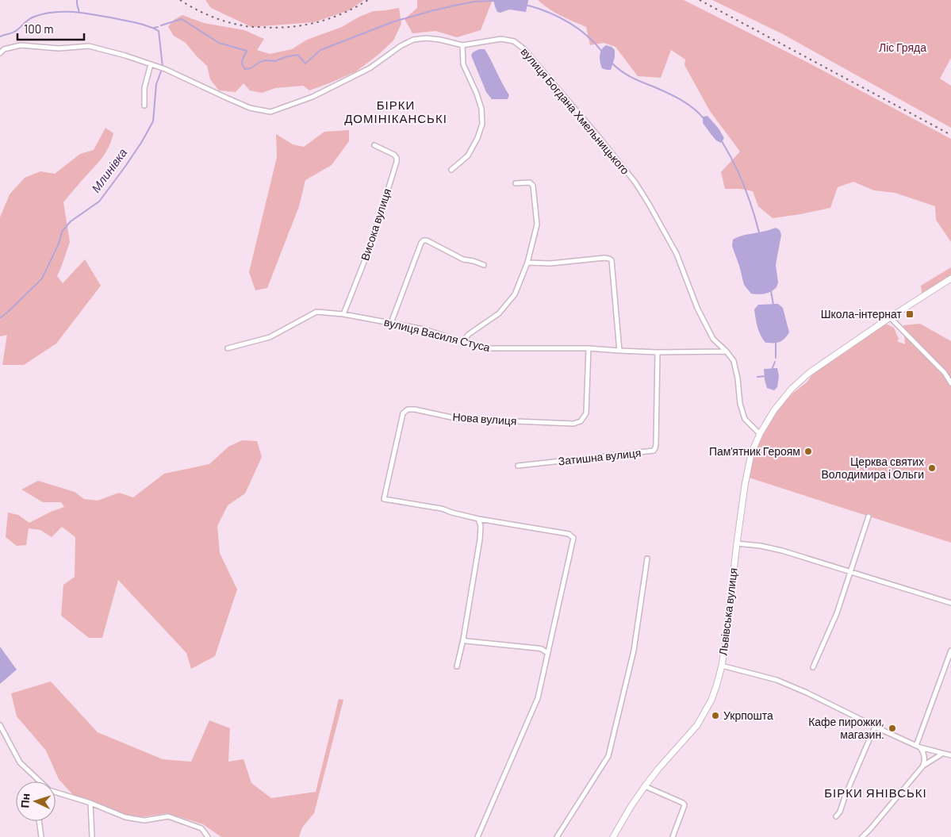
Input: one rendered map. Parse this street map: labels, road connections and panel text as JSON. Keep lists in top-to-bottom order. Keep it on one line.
{"streets":{"main road":["Львівська вулиця"],"street":["вулиця Богдана Хмельницького","Висока вулиця","вулиця Василя Стуса","Нова вулиця","Затишна вулиця"]},"crossings":[["вулиця Богдана Хмельницького","вулиця Василя Стуса"],["вулиця Богдана Хмельницького","Львівська вулиця"],["Висока вулиця","вулиця Василя Стуса"],["вулиця Василя Стуса","Нова вулиця"],["вулиця Василя Стуса","Затишна вулиця"]],"districts":["БІРКИ ДОМІНІКАНСЬКІ","БІРКИ ЯНІВСЬКІ"],"water":["Млинівка"],"parks":["Ліс Гряда"],"places":{"transit":["Школа-інтернат"],"other":["Пам'ятник Героям","Церква святих Володимира і Ольги","Укрпошта","Кафе пирожки, магазин."]},"scale_bar":"100 m","north":"left"}
